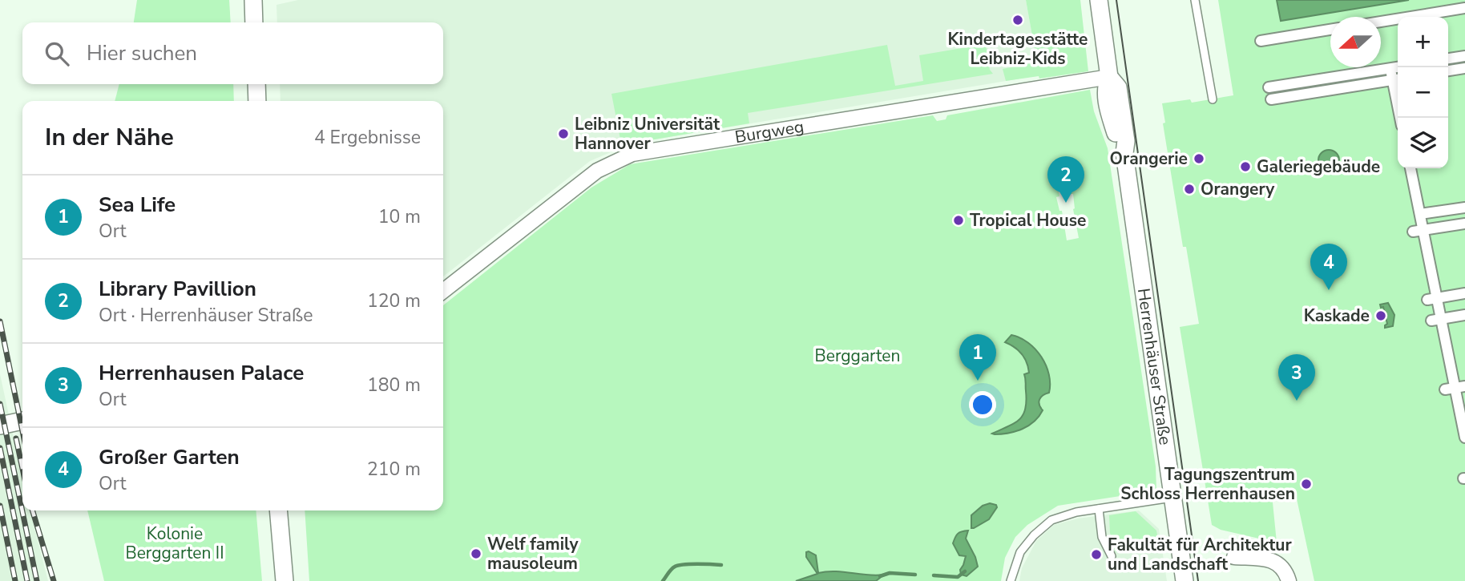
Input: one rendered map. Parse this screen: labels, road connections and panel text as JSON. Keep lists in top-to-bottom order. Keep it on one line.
{"streets":{"street":["Burgweg","Herrenhäuser Straße"]},"crossings":[["Burgweg","Herrenhäuser Straße"]],"parks":["Berggarten","Kolonie Berggarten II"],"places":["Kindertagesstätte Leibniz-Kids","Leibniz Universität Hannover","Orangerie","Galeriegebäude","Orangery","Tropical House","Kaskade","Tagungszentrum Schloss Herrenhausen","Welf family mausoleum","Fakultät für Architektur und Landschaft"],"north":"left","page":{"map_buttons":["+","−"],"search":"Hier suchen","heading":["In der Nähe","4 Ergebnisse"],"pins":["2","4","1","3"],"list":[{"mark":"1","name":"Sea Life","note":"Ort","value":"10 m"},{"mark":"2","name":"Library Pavillion","note":"Ort · Herrenhäuser Straße","value":"120 m"},{"mark":"3","name":"Herrenhausen Palace","note":"Ort","value":"180 m"},{"mark":"4","name":"Großer Garten","note":"Ort","value":"210 m"}]}}
